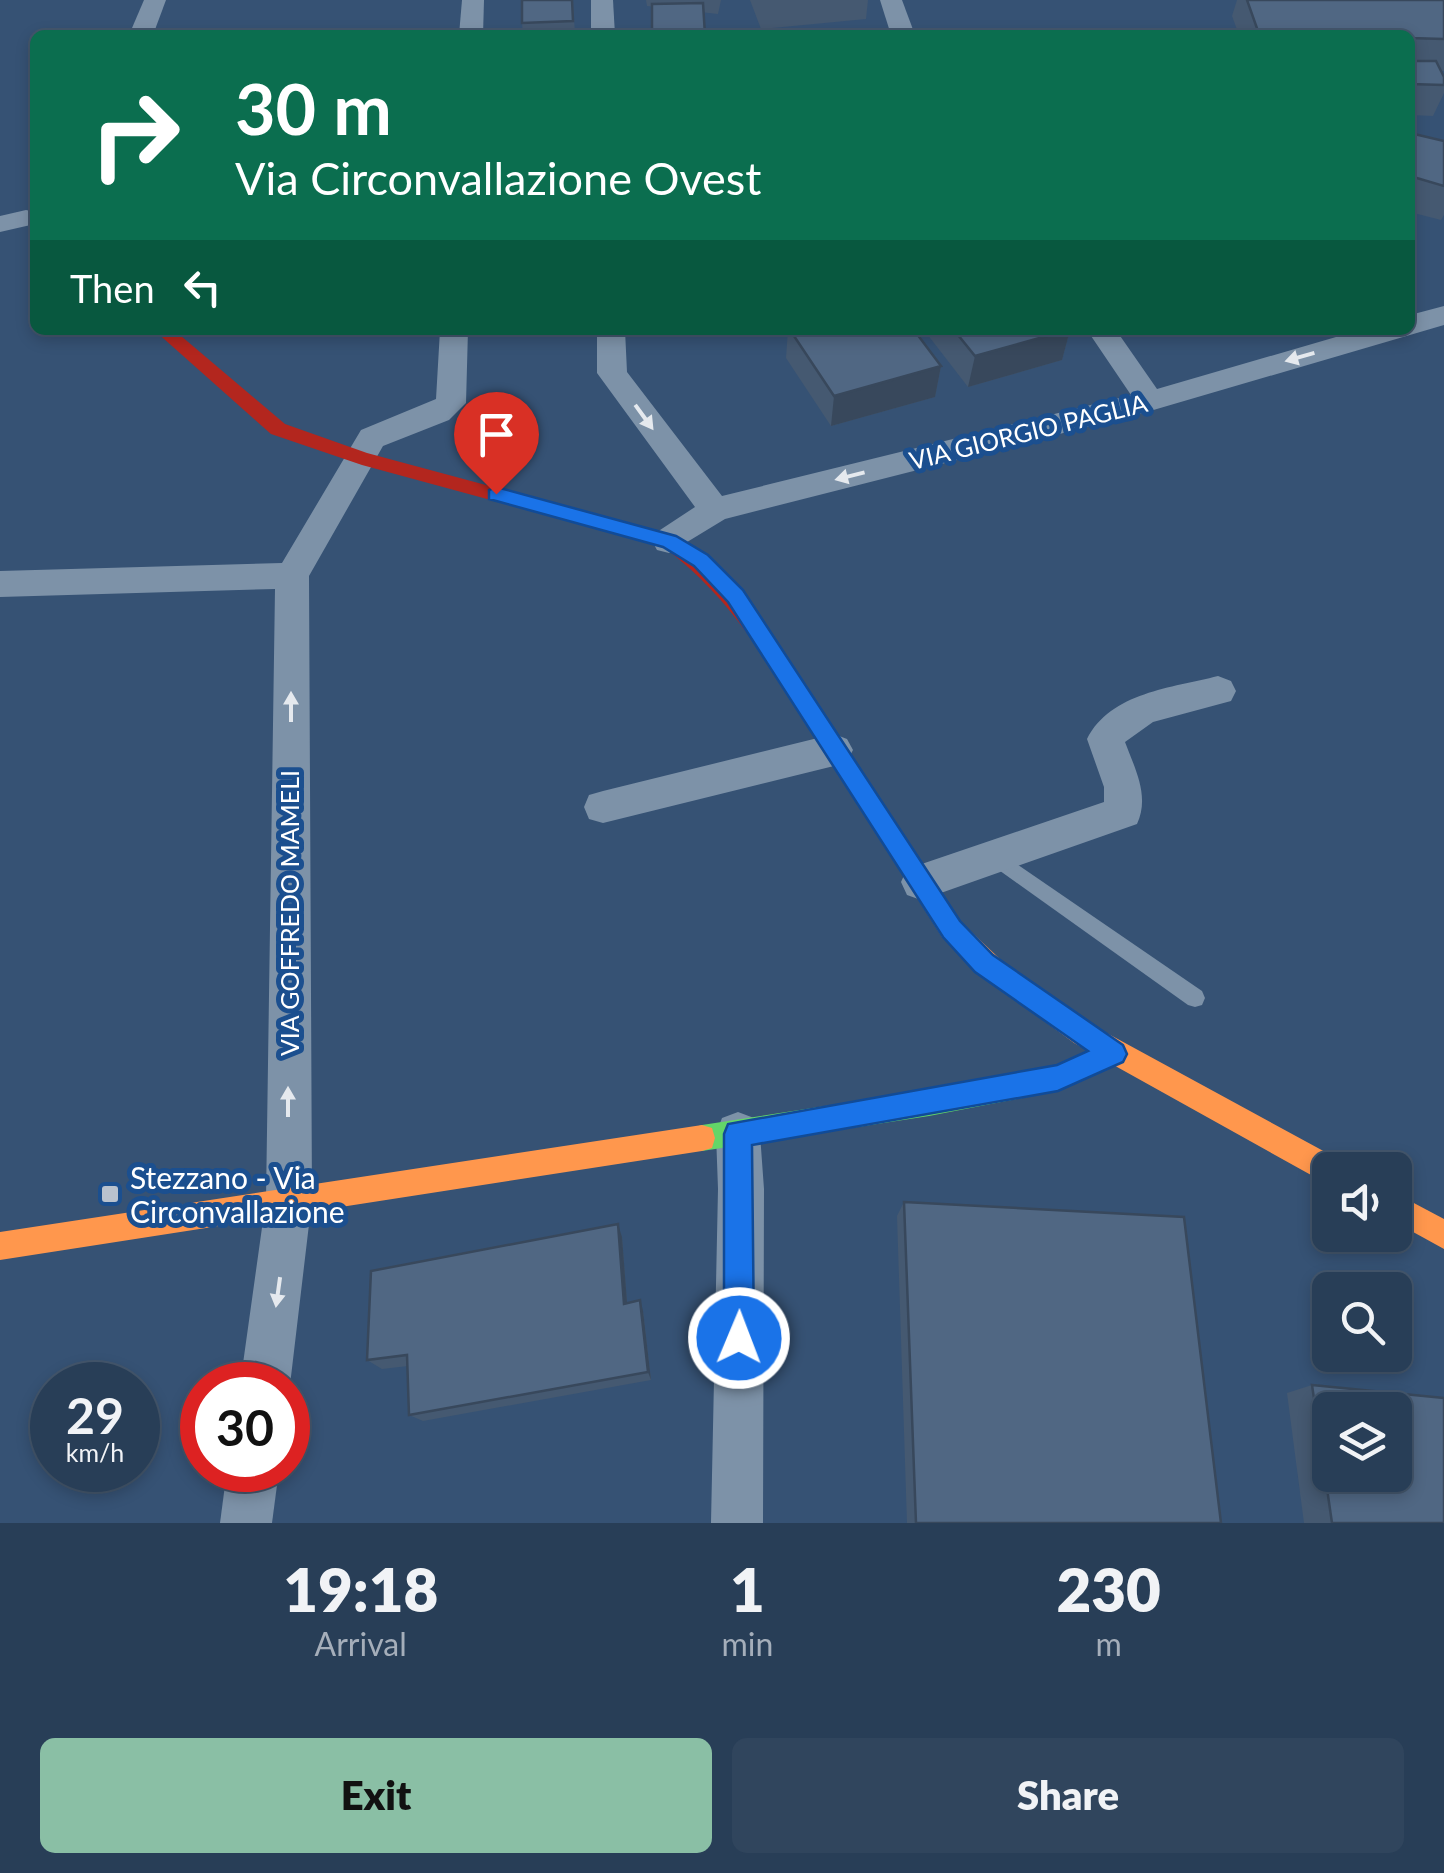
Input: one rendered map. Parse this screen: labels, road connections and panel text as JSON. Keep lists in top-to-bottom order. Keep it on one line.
{"streets":{"street":["VIA GIORGIO PAGLIA","VIA GOFFREDO MAMELI"]},"one_way":["VIA GIORGIO PAGLIA"],"places":{"transit":["Stezzano - Via Circonvallazione"]},"page":{"turn":["30 m","Via Circonvallazione Ovest"],"then":"Then","speed":"29 km/h","limit":"30","eta":["19:18","Arrival","1","min","230","m"],"buttons":["Exit","Share"]}}
